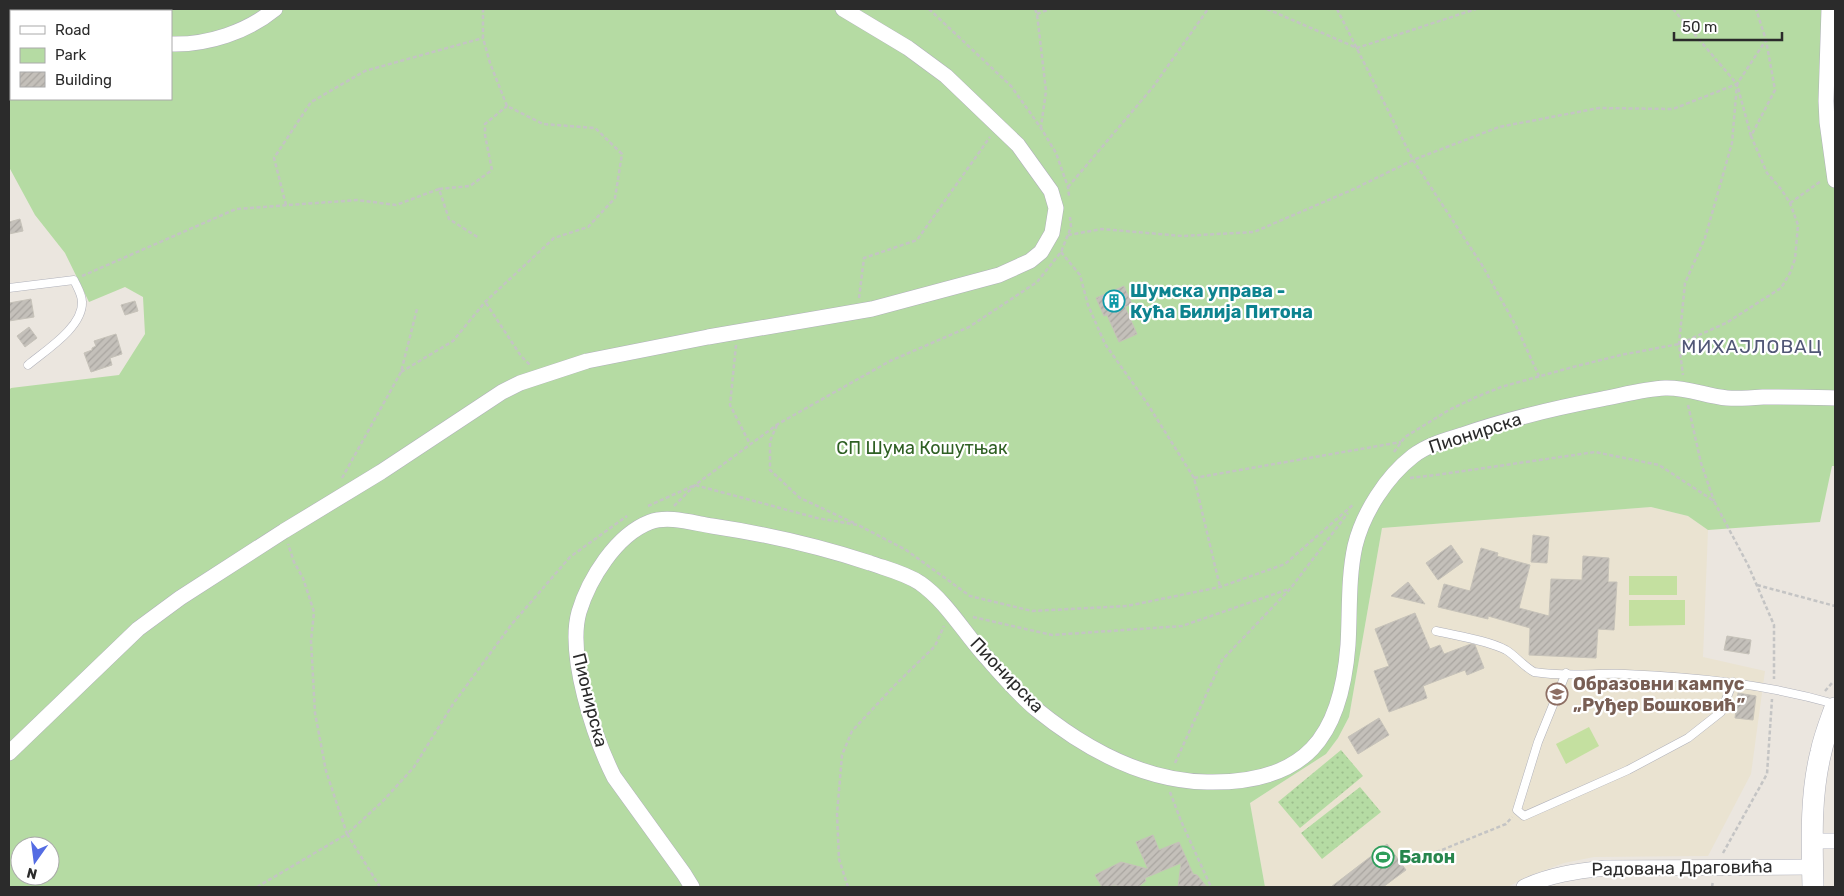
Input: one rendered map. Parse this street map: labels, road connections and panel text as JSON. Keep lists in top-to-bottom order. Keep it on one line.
{"streets":{"street":["Пионирска","Радована Драговића"]},"districts":["МИХАЈЛОВАЦ"],"parks":["СП Шума Кошутњак"],"places":{"building":["Шумска управа - Кућа Билија Питона"],"school or university":["Образовни кампус „Руђер Бошковић”"],"sports":["Балон"]},"legend":["Road","Park","Building"],"scale_bar":"50 m","north":"bottom"}
